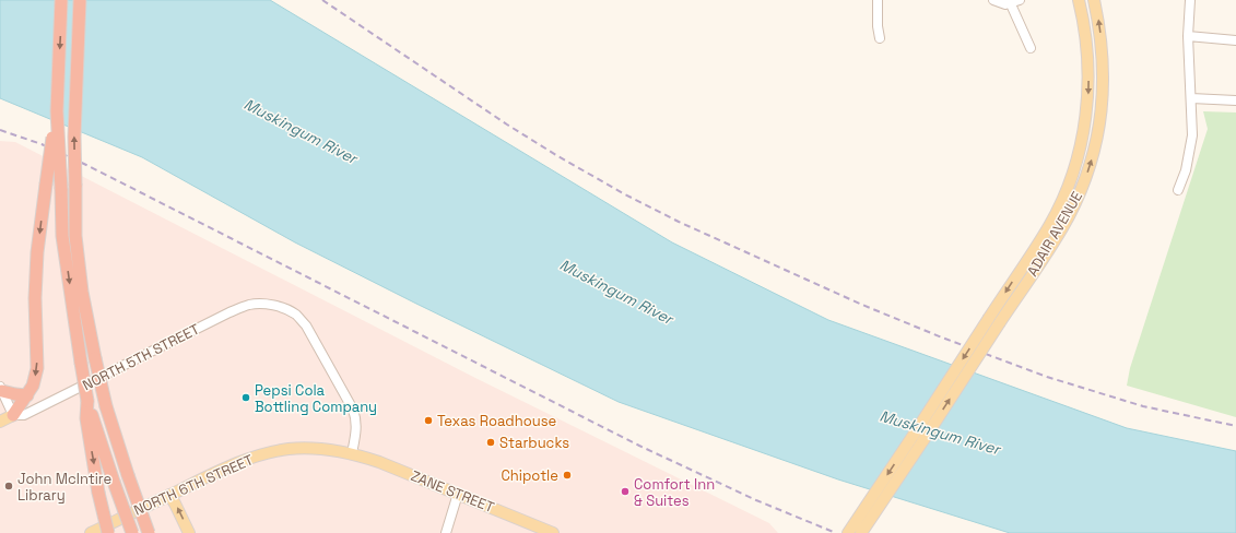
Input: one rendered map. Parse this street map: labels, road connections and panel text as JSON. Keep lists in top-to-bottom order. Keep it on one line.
{"streets":{"main road":["ADAIR AVENUE","NORTH 5TH STREET","NORTH 6TH STREET","ZANE STREET"]},"crossings":[["NORTH 5TH STREET","NORTH 6TH STREET"],["NORTH 5TH STREET","ZANE STREET"],["NORTH 6TH STREET","ZANE STREET"]],"water":["Muskingum River"],"places":["Pepsi Cola Bottling Company","Texas Roadhouse","Starbucks","Chipotle","John McIntire Library","Comfort Inn & Suites"]}
